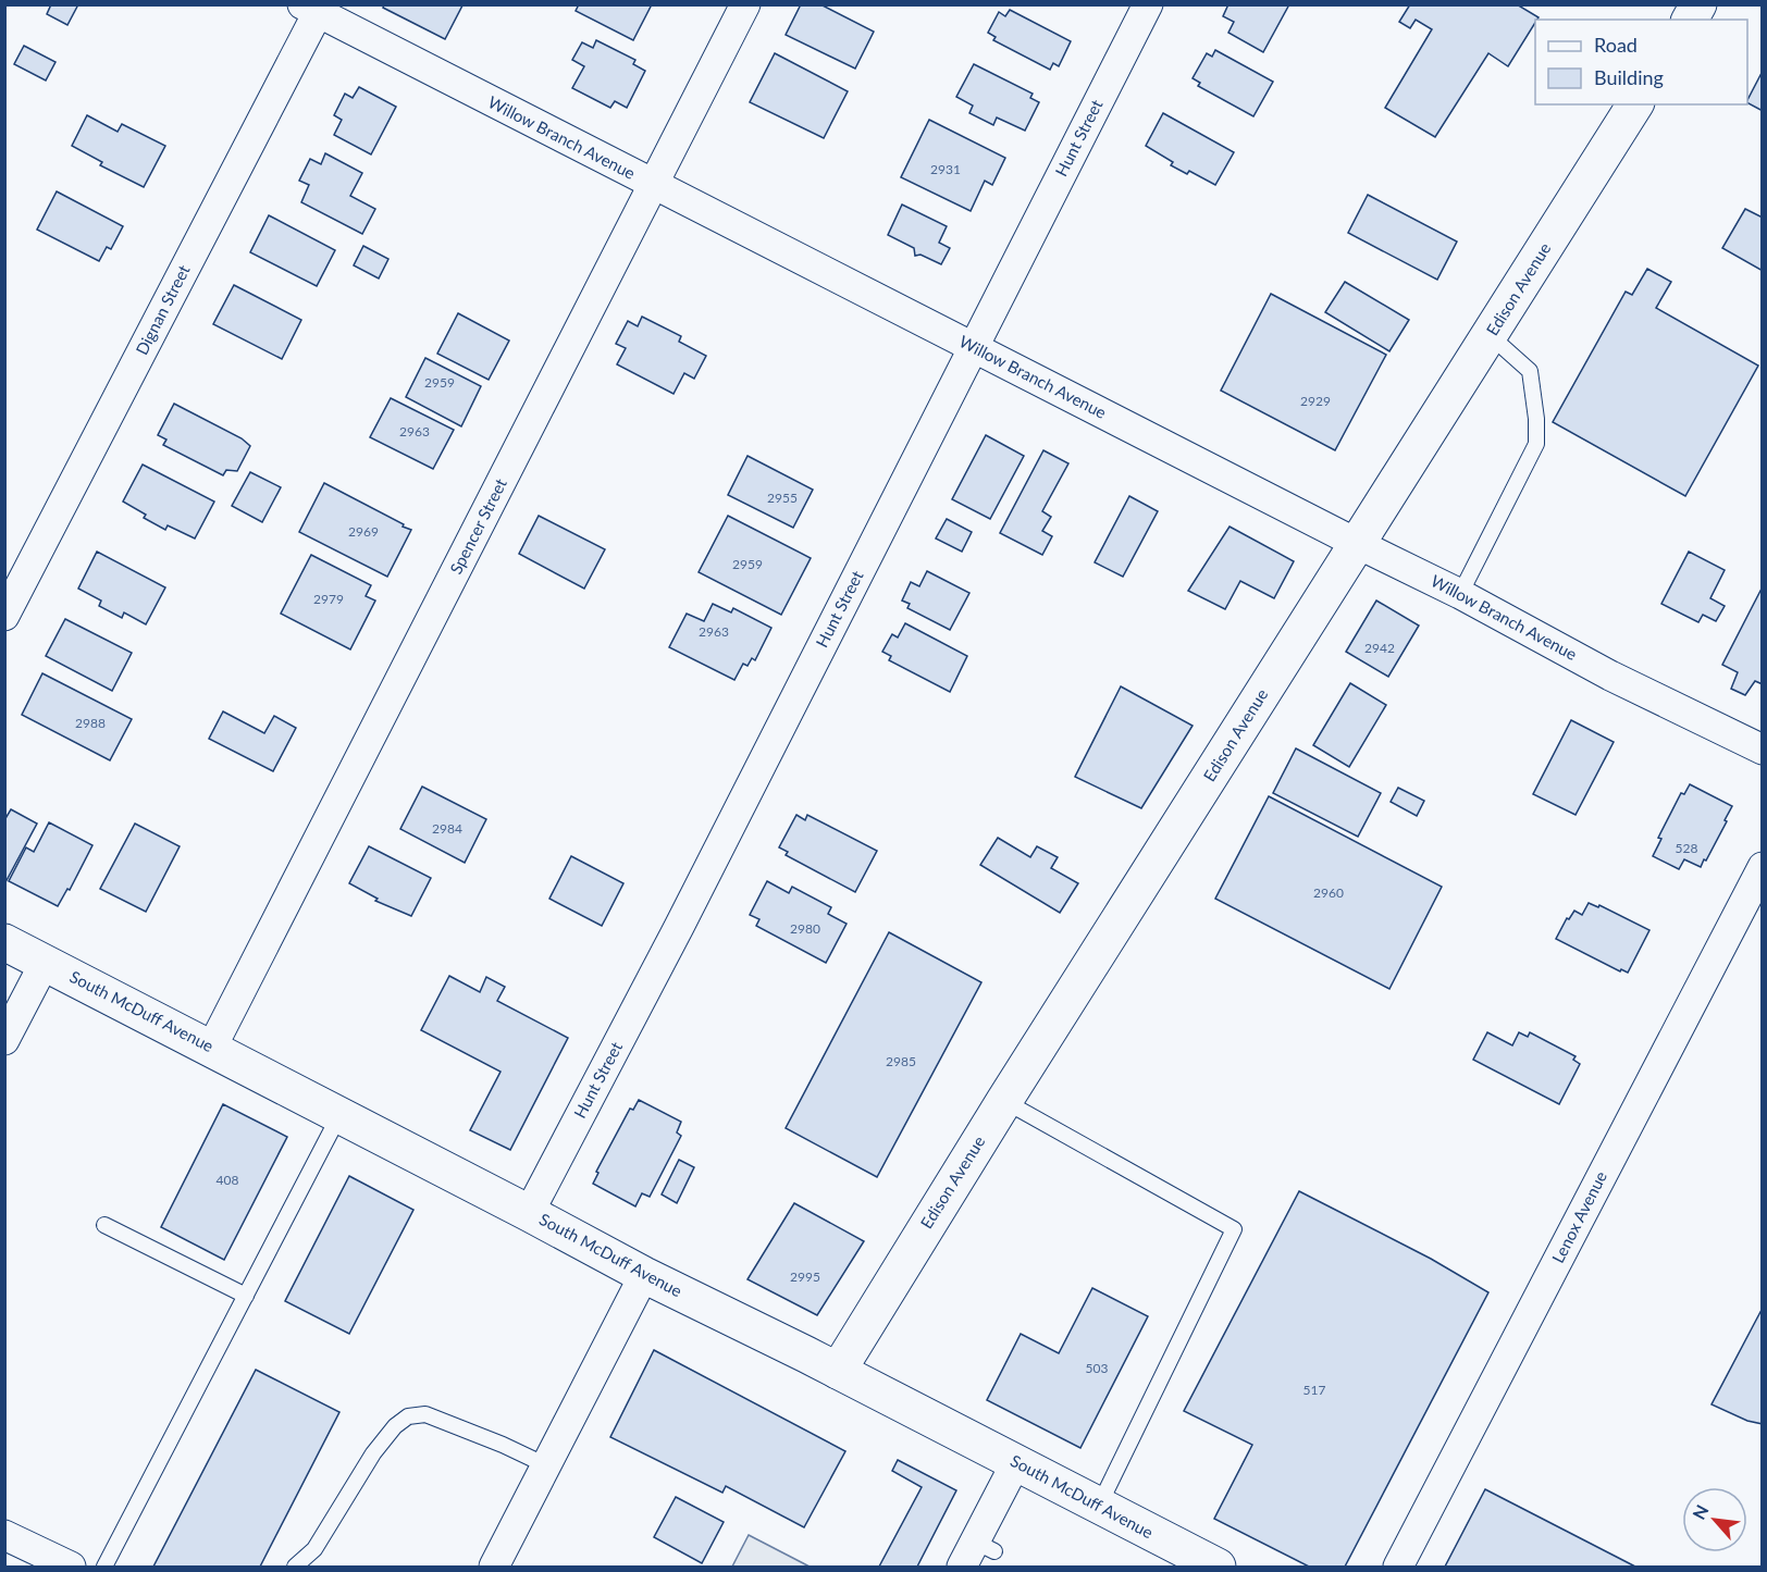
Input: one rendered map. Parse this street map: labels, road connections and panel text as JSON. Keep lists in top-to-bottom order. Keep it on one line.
{"streets":{"main road":["Edison Avenue","South McDuff Avenue"],"street":["Willow Branch Avenue","Hunt Street","Dignan Street","Spencer Street","Lenox Avenue"]},"crossings":[["Willow Branch Avenue","Hunt Street"],["Willow Branch Avenue","Edison Avenue"],["Willow Branch Avenue","Dignan Street"],["Willow Branch Avenue","Spencer Street"],["Hunt Street","South McDuff Avenue"],["Edison Avenue","South McDuff Avenue"],["Spencer Street","South McDuff Avenue"]],"house_numbers":["2931","2959","2929","2963","2955","2969","2959","2979","2963","2942","2988","2984","528","2960","2980","2985","408","2995","503","517"],"legend":["Road","Building"],"north":"top left"}
